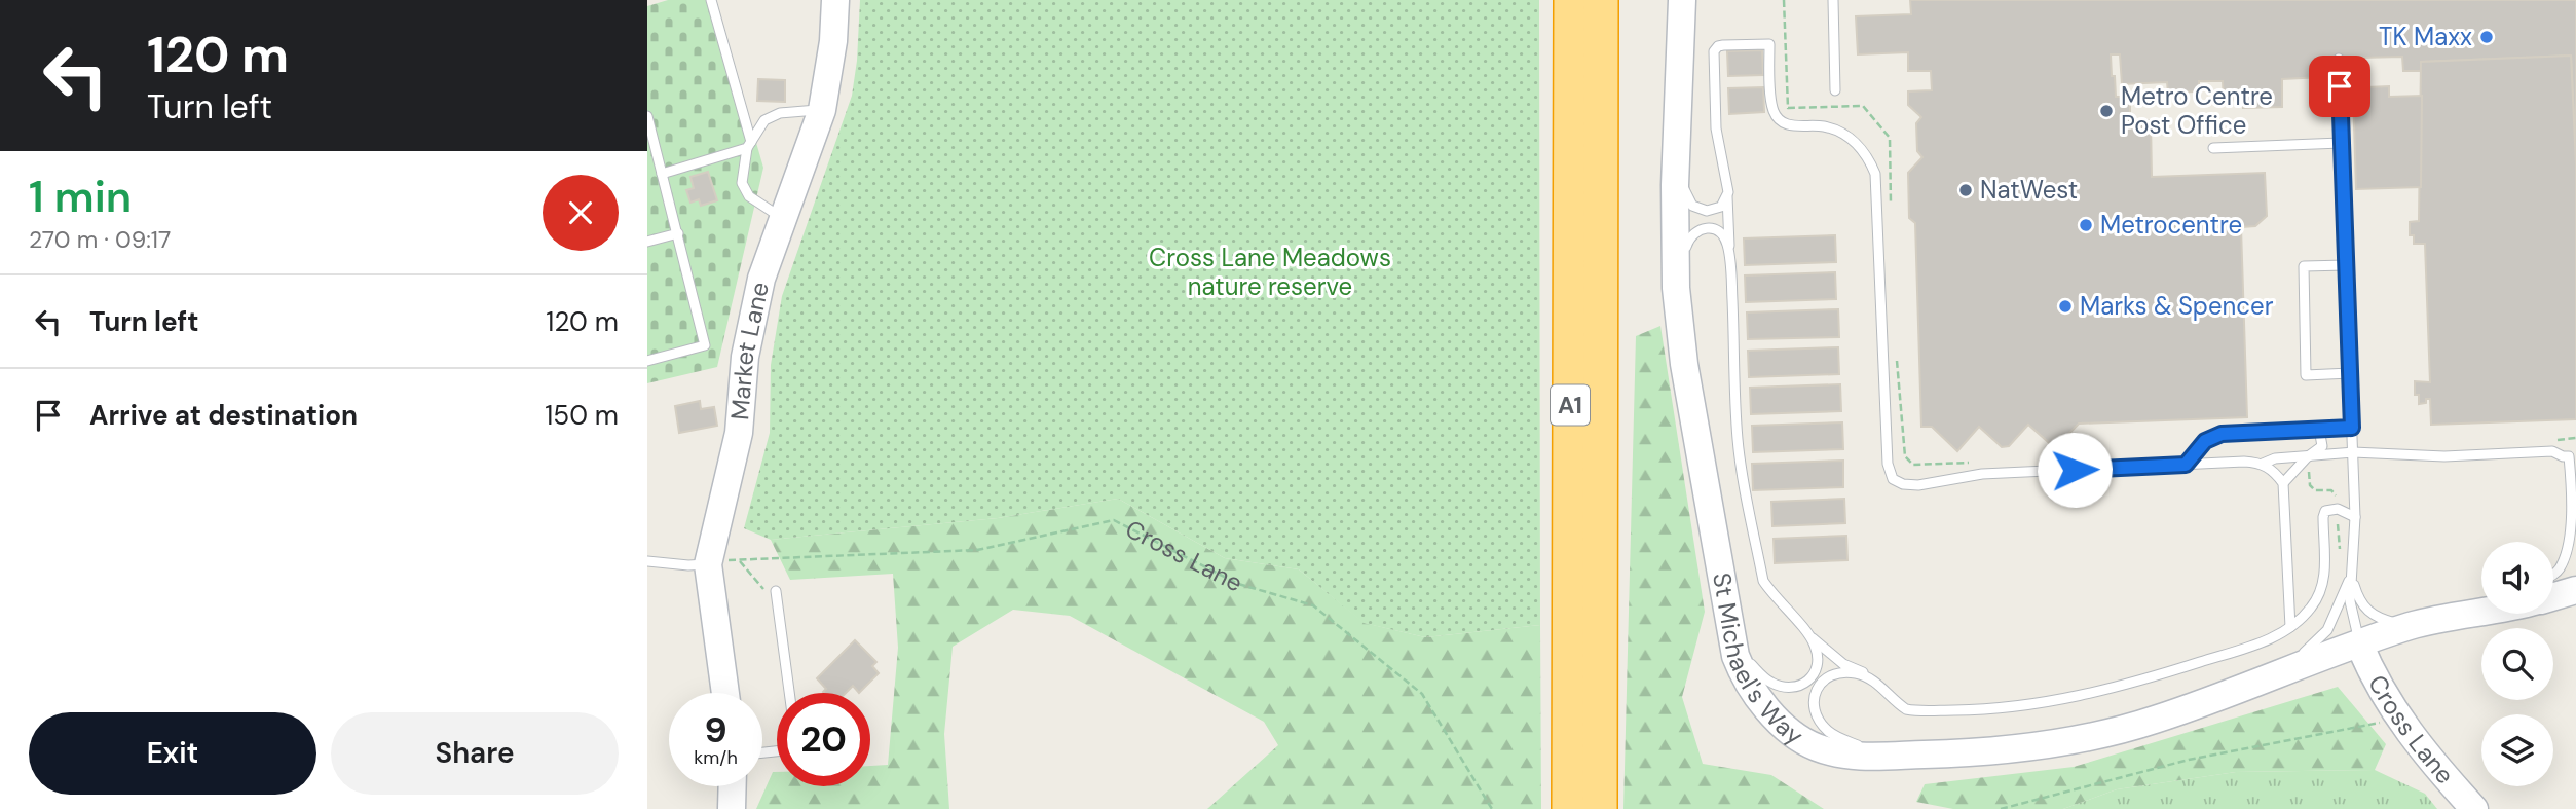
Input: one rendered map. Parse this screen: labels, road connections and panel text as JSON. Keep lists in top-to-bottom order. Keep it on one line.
{"streets":{"highway":["A1"],"street":["Market Lane","Cross Lane","St Michael's Way"]},"crossings":[["Market Lane","Cross Lane"],["Cross Lane","St Michael's Way"]],"parks":["Cross Lane Meadows nature reserve"],"places":["TK Maxx","Metro Centre Post Office","NatWest","Metrocentre","Marks & Spencer"],"page":{"turn":["120 m","Turn left"],"heading":["1 min","270 m · 09:17"],"list":[{"name":"Turn left","value":"120 m"},{"name":"Arrive at destination","value":"150 m"}],"speed":"9 km/h","limit":"20","buttons":["Exit","Share"]}}
